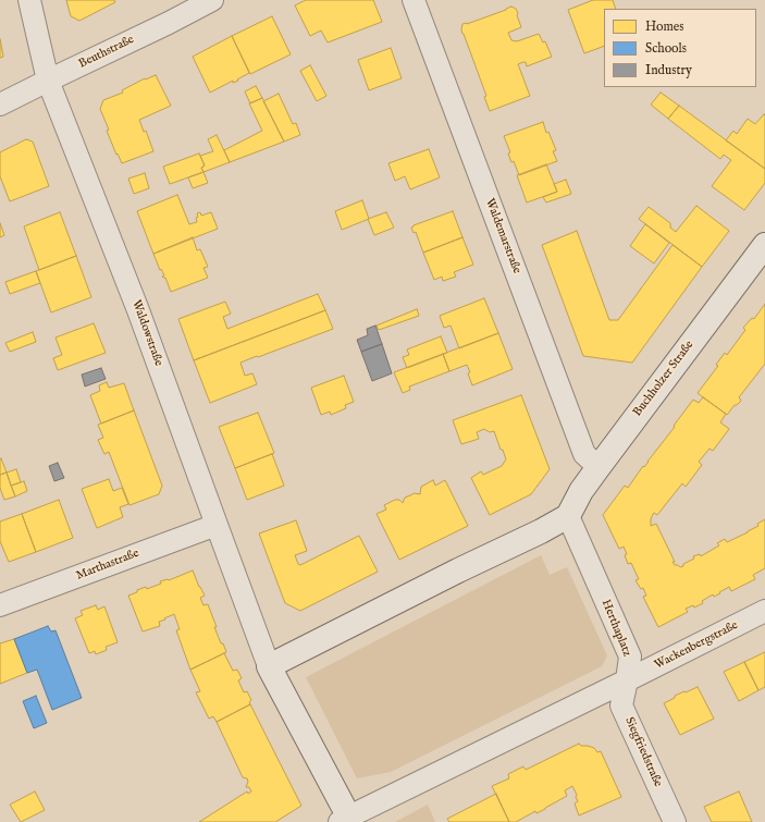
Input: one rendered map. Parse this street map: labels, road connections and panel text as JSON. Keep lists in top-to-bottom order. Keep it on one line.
{"streets":{"street":["Beuthstraße","Waldemarstraße","Waldowstraße","Buchholzer Straße","Marthastraße","Herthaplatz","Wackenbergstraße","Siegfriedstraße"]},"crossings":[["Beuthstraße","Waldowstraße"],["Waldemarstraße","Buchholzer Straße"],["Waldowstraße","Marthastraße"],["Buchholzer Straße","Herthaplatz"],["Herthaplatz","Wackenbergstraße"],["Herthaplatz","Siegfriedstraße"],["Wackenbergstraße","Siegfriedstraße"]],"legend":["Homes","Schools","Industry"]}
